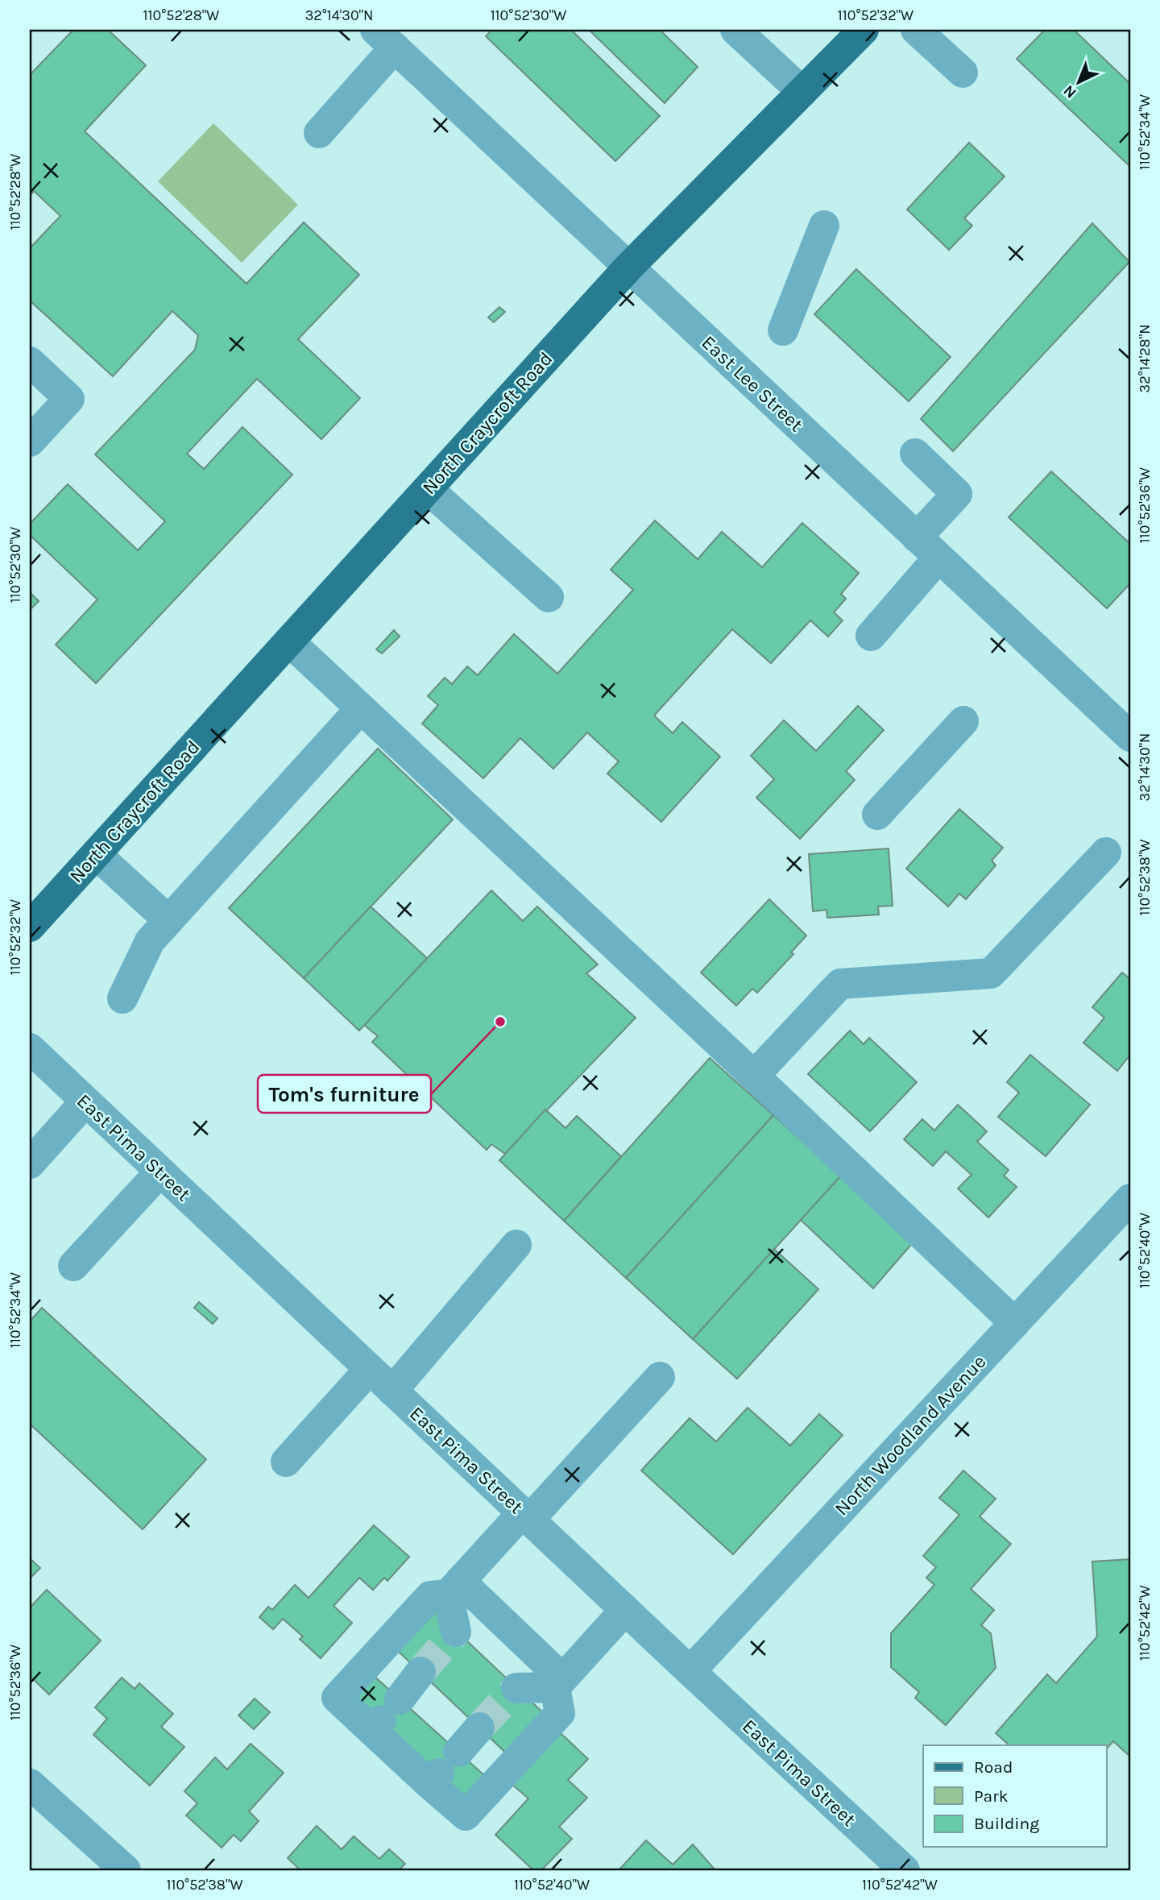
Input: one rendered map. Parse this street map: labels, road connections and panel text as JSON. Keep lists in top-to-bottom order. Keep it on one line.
{"streets":{"main road":["North Craycroft Road"],"street":["East Lee Street","East Pima Street","North Woodland Avenue"]},"crossings":[["East Lee Street","North Craycroft Road"],["East Pima Street","North Woodland Avenue"]],"places":["Tom's furniture"],"legend":["Road","Park","Building"],"north":"bottom left","coordinates":["110°52'28\"W","32°14'30\"N","110°52'30\"W","110°52'32\"W","110°52'34\"W","32°14'28\"N","110°52'36\"W","110°52'38\"W","110°52'40\"W","110°52'42\"W"]}
